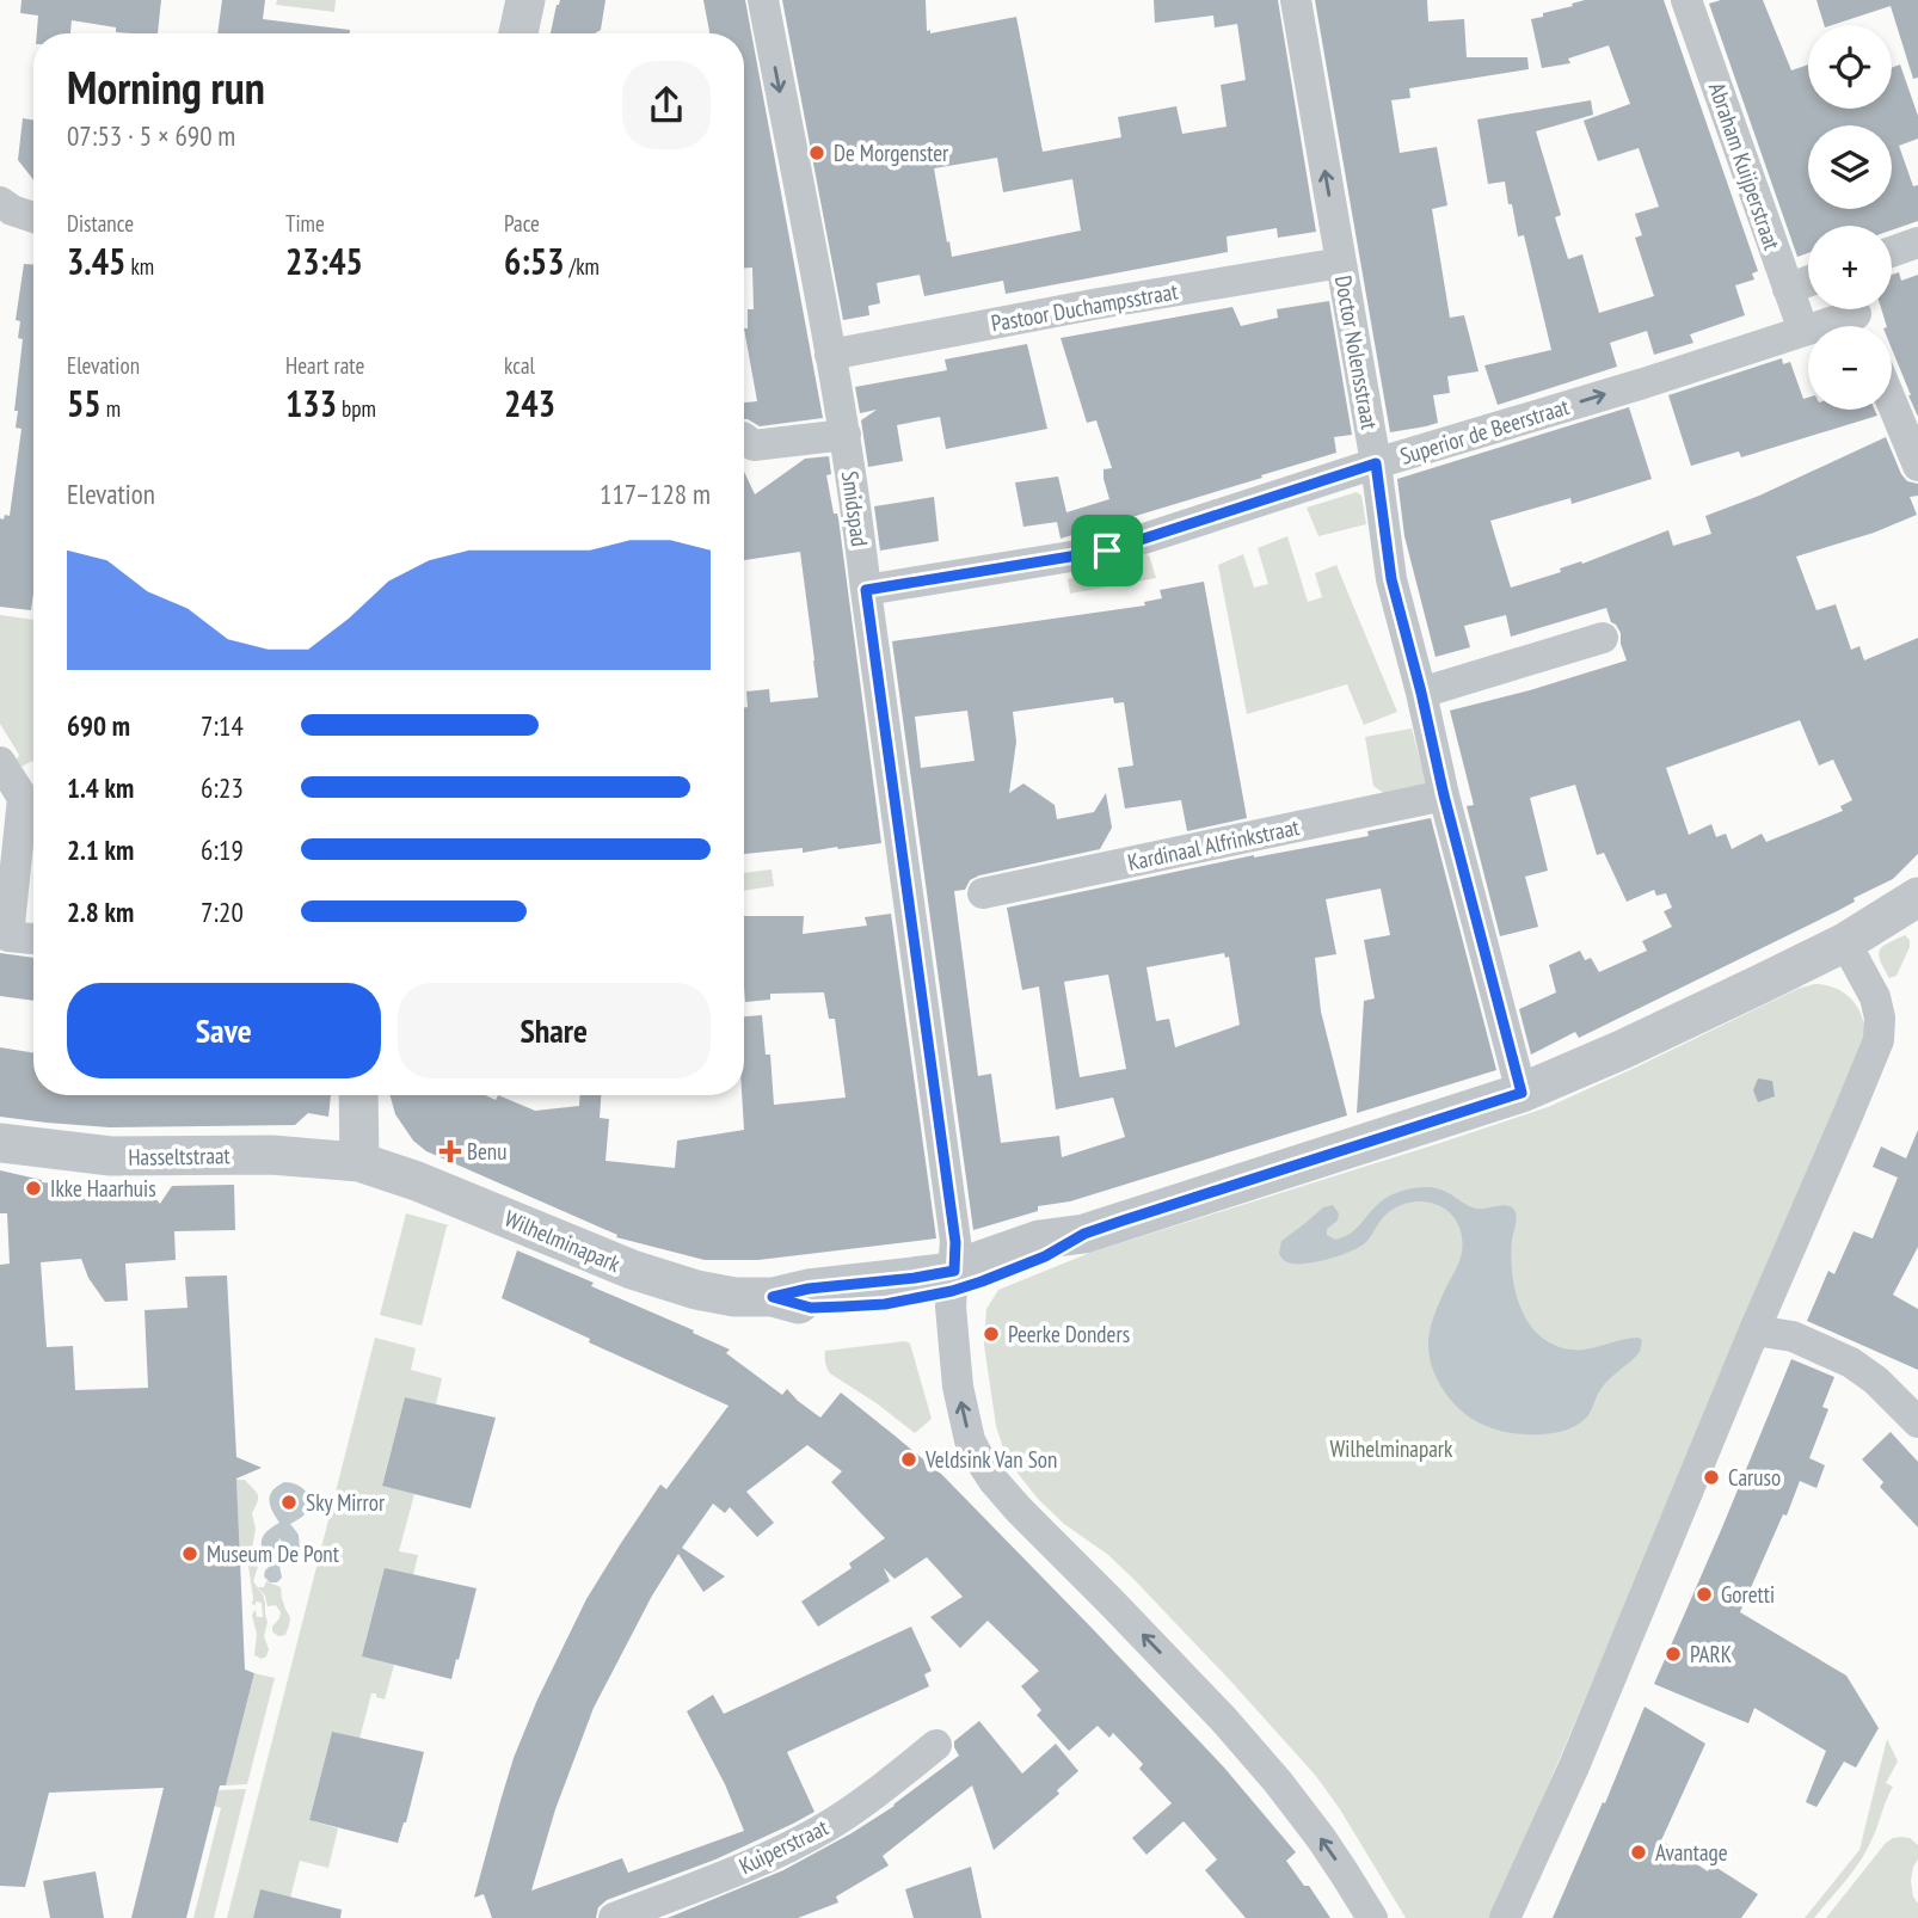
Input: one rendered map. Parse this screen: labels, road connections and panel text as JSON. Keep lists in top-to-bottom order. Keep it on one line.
{"streets":{"street":["Abraham Kuijperstraat","Pastoor Duchampsstraat","Doctor Nolensstraat","Superior de Beerstraat","Smidspad","Kardinaal Alfrinkstraat","Hasseltstraat","Wilhelminapark","Kuiperstraat"]},"crossings":[["Abraham Kuijperstraat","Superior de Beerstraat"],["Pastoor Duchampsstraat","Doctor Nolensstraat"],["Pastoor Duchampsstraat","Smidspad"],["Doctor Nolensstraat","Superior de Beerstraat"],["Doctor Nolensstraat","Kardinaal Alfrinkstraat"],["Doctor Nolensstraat","Wilhelminapark"],["Superior de Beerstraat","Smidspad"],["Smidspad","Wilhelminapark"],["Hasseltstraat","Wilhelminapark"]],"parks":["Wilhelminapark"],"places":{"other":["De Morgenster","Ikke Haarhuis","Peerke Donders","Veldsink Van Son","Caruso","Sky Mirror","Museum De Pont","Goretti","PARK","Avantage"],"health":["Benu"]},"page":{"map_buttons":["+","−"],"heading":["Morning run","07:53 · 5 × 690 m"],"stats":[["Distance","3.45 km"],["Time","23:45"],["Pace","6:53 /km"],["Elevation","55 m"],["Heart rate","133 bpm"],["kcal","243"]],"chart":["Elevation","117–128 m"],"list":[{"name":"690 m","note":"7:14"},{"name":"1.4 km","note":"6:23"},{"name":"2.1 km","note":"6:19"},{"name":"2.8 km","note":"7:20"}],"buttons":["Save","Share"]}}
